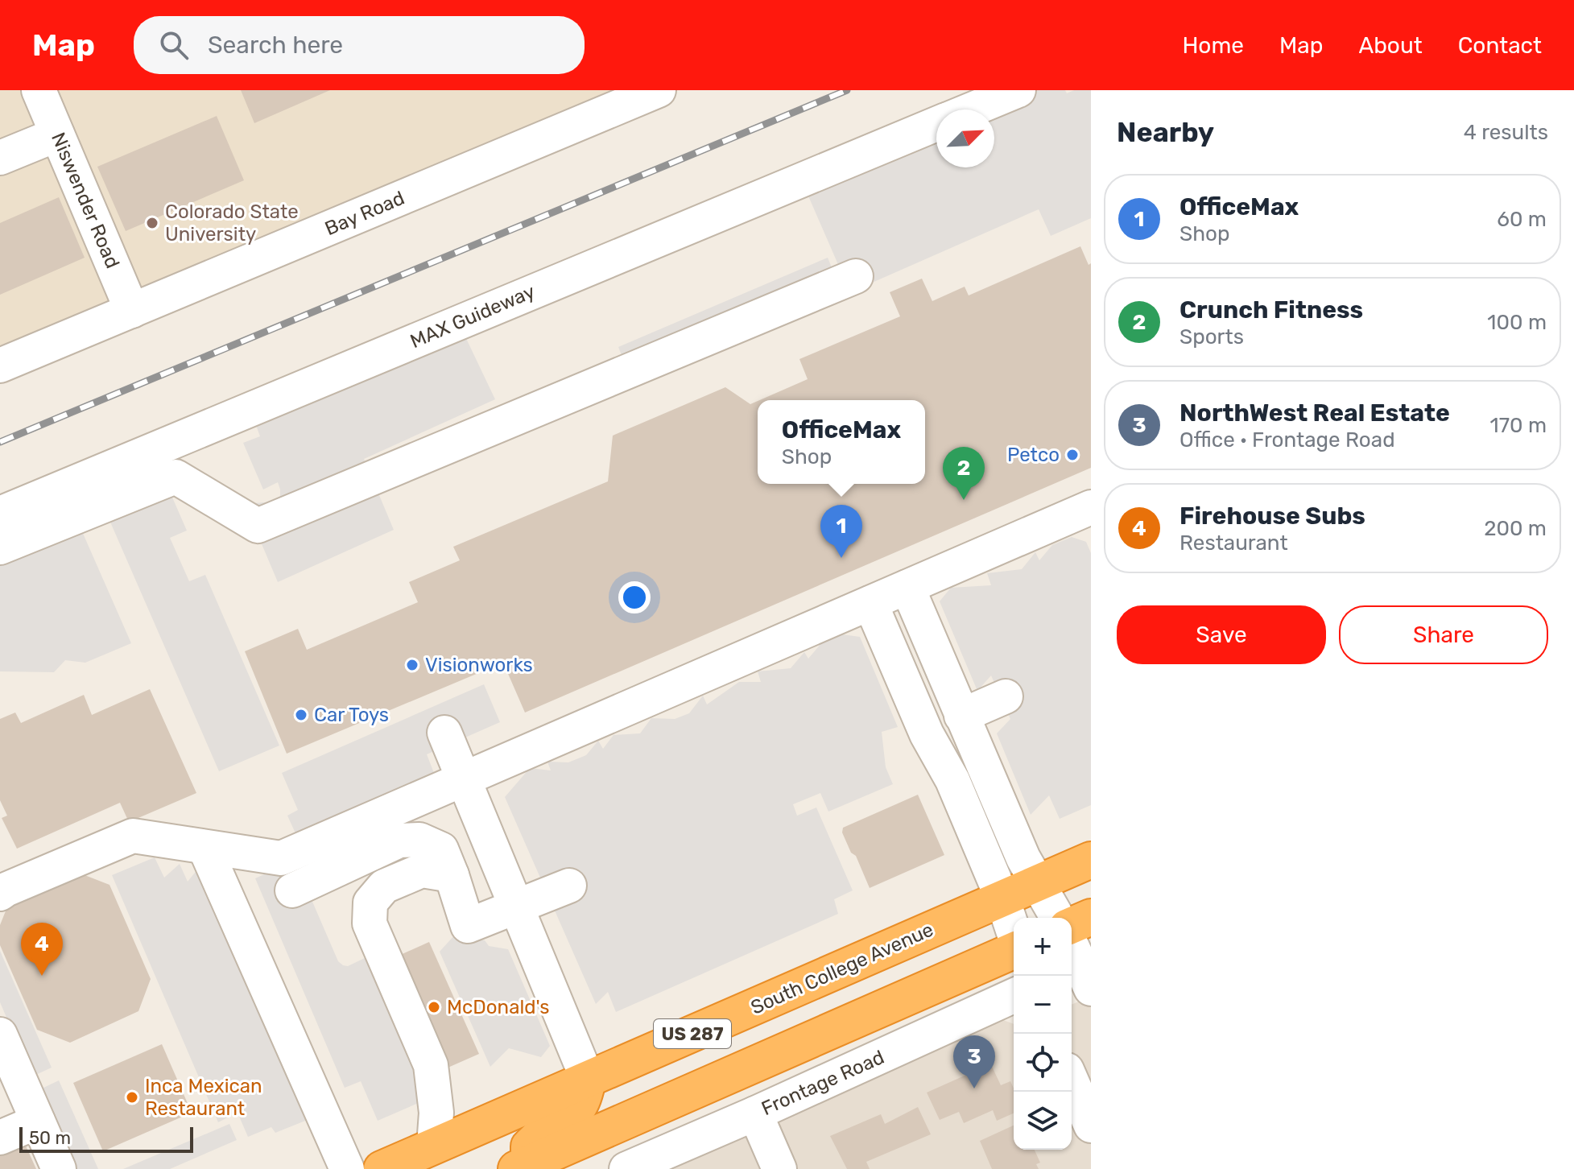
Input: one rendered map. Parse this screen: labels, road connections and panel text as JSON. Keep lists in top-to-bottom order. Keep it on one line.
{"streets":{"highway":["South College Avenue","US 287"],"street":["Niswender Road","Bay Road","MAX Guideway","Frontage Road"]},"crossings":[["Niswender Road","Bay Road"]],"places":["Colorado State University","Petco","Visionworks","Car Toys","McDonald's","Inca Mexican Restaurant"],"scale_bar":"50 m","north":"top right","page":{"header":"Map","search":"Search here","nav":["Home","Map","About","Contact"],"heading":["Nearby","4 results"],"list":[{"mark":"1","name":"OfficeMax","note":"Shop","value":"60 m"},{"mark":"2","name":"Crunch Fitness","note":"Sports","value":"100 m"},{"mark":"3","name":"NorthWest Real Estate","note":"Office · Frontage Road","value":"170 m"},{"mark":"4","name":"Firehouse Subs","note":"Restaurant","value":"200 m"}],"popup":["OfficeMax","Shop"],"pins":["2","1","4","3"],"buttons":["Save","Share"],"map_buttons":["+","−"],"scale":"50 m"}}
